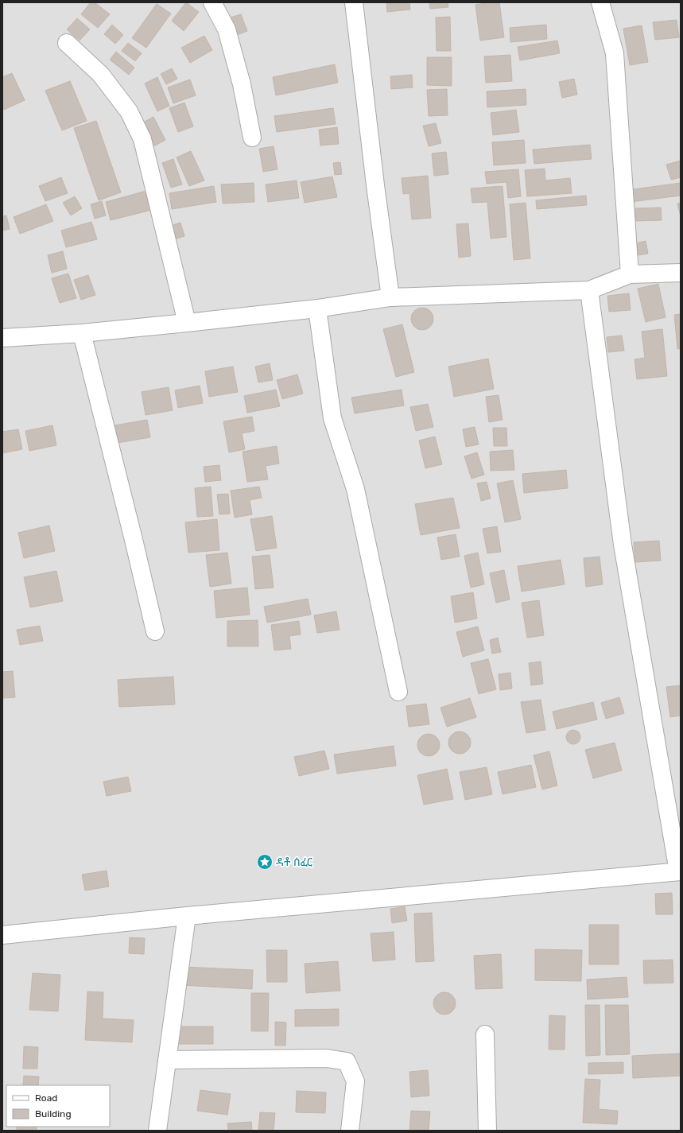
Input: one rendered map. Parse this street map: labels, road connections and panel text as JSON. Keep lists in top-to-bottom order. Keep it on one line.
{"places":{"place":["ዳቶ ሰፈር"]},"legend":["Road","Building"]}
